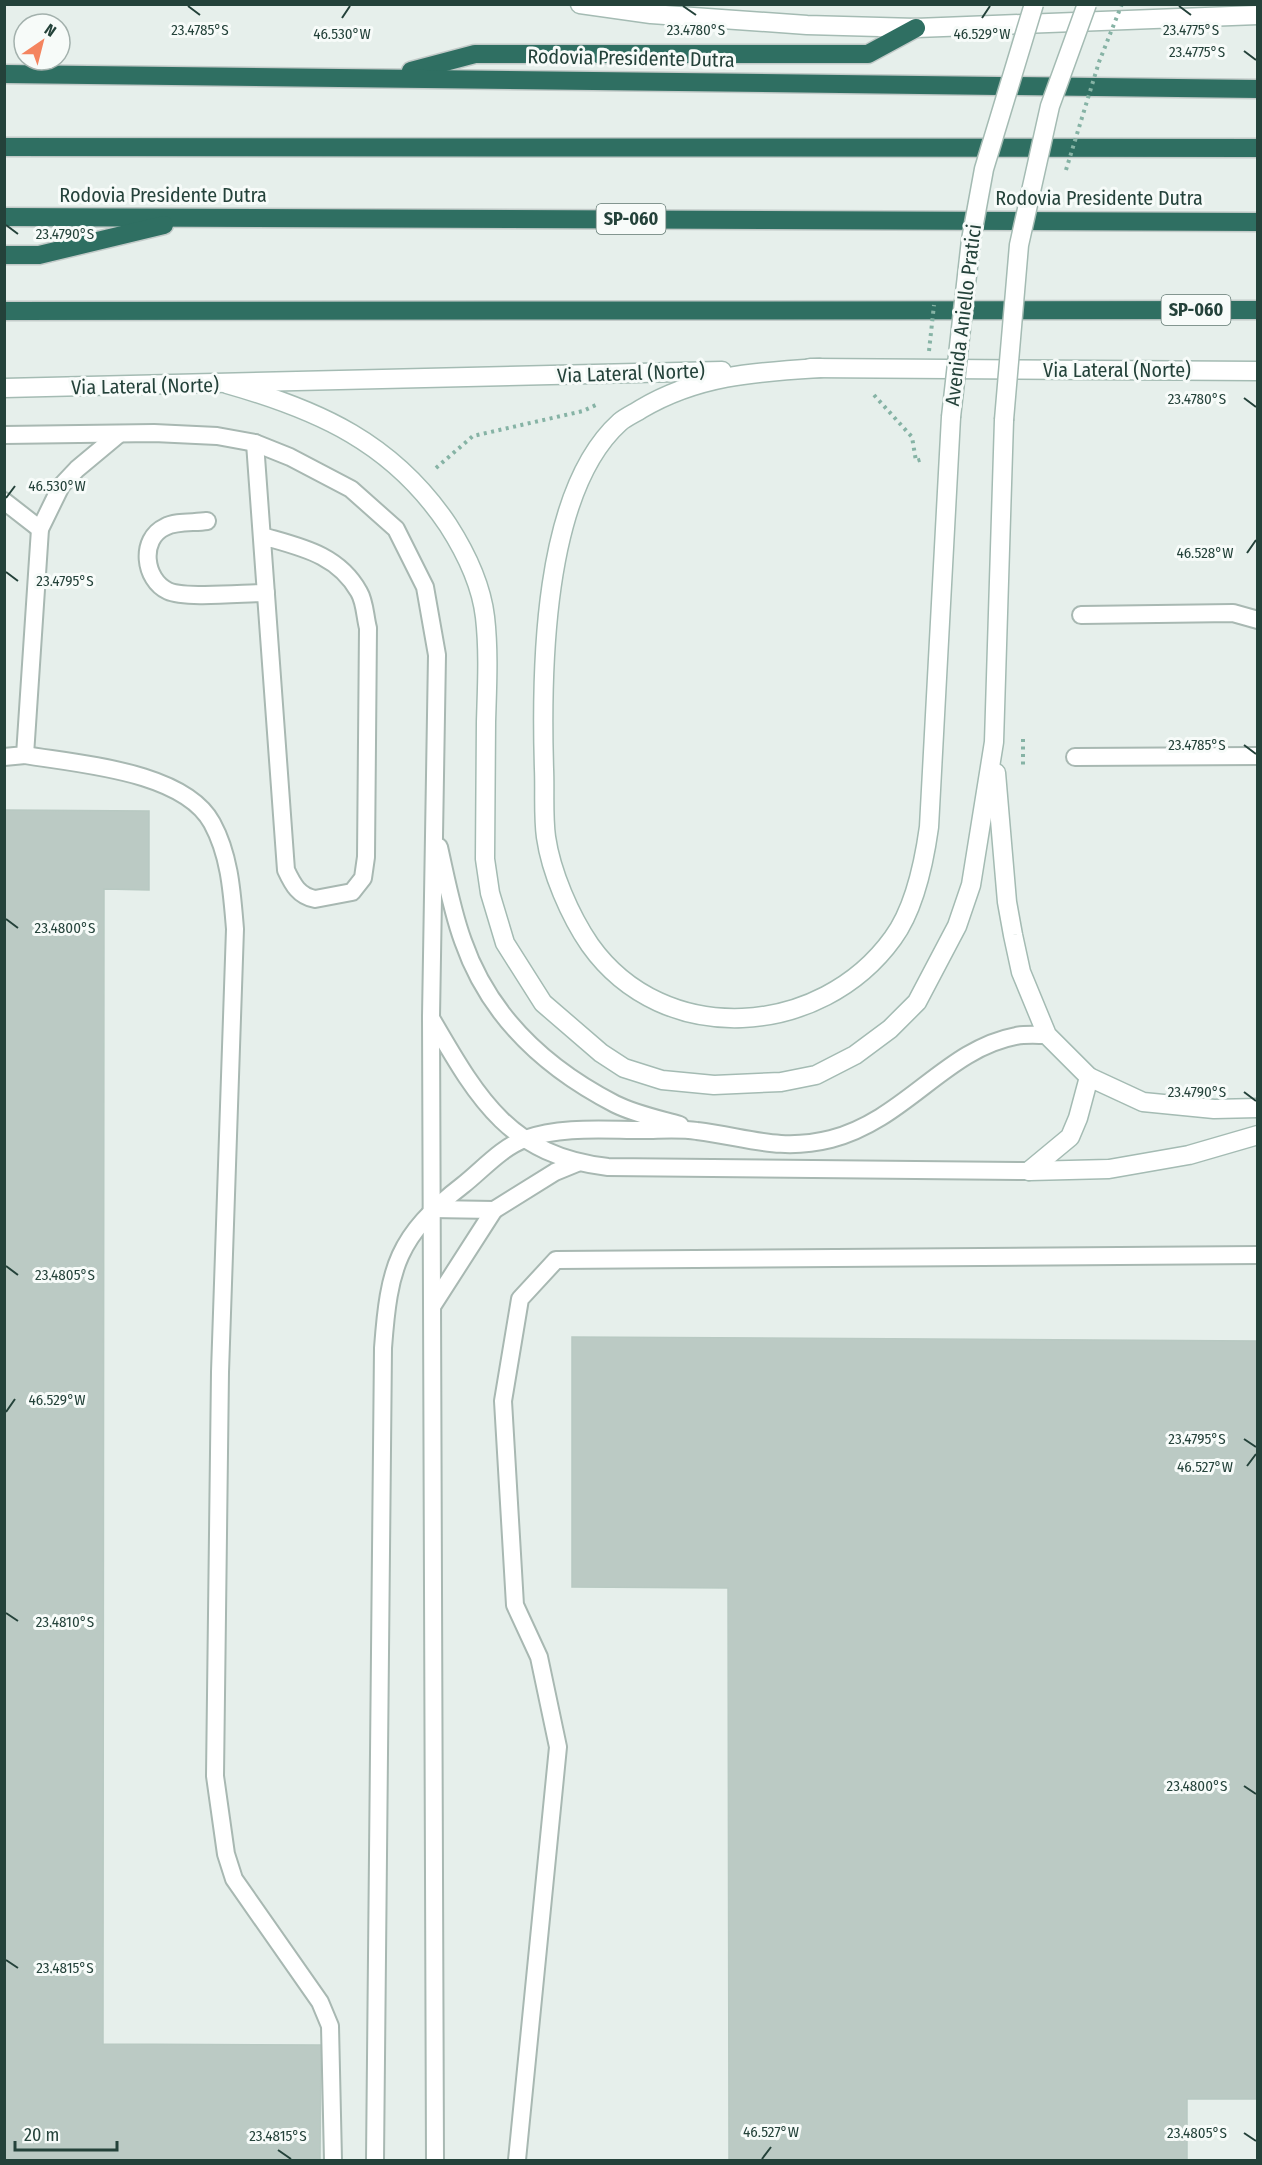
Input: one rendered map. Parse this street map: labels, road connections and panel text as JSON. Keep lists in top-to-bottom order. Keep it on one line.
{"streets":{"highway":["Rodovia Presidente Dutra","SP-060"],"main road":["Avenida Aniello Pratici","Via Lateral (Norte)"]},"crossings":[["Rodovia Presidente Dutra","SP-060"],["Avenida Aniello Pratici","Via Lateral (Norte)"]],"scale_bar":"20 m","north":"top right","coordinates":["23.4780°S","23.4785°S","23.4775°S","46.530°W","46.529°W","23.4790°S","46.528°W","23.4795°S","23.4800°S","23.4805°S","46.527°W","23.4810°S","23.4815°S"]}
